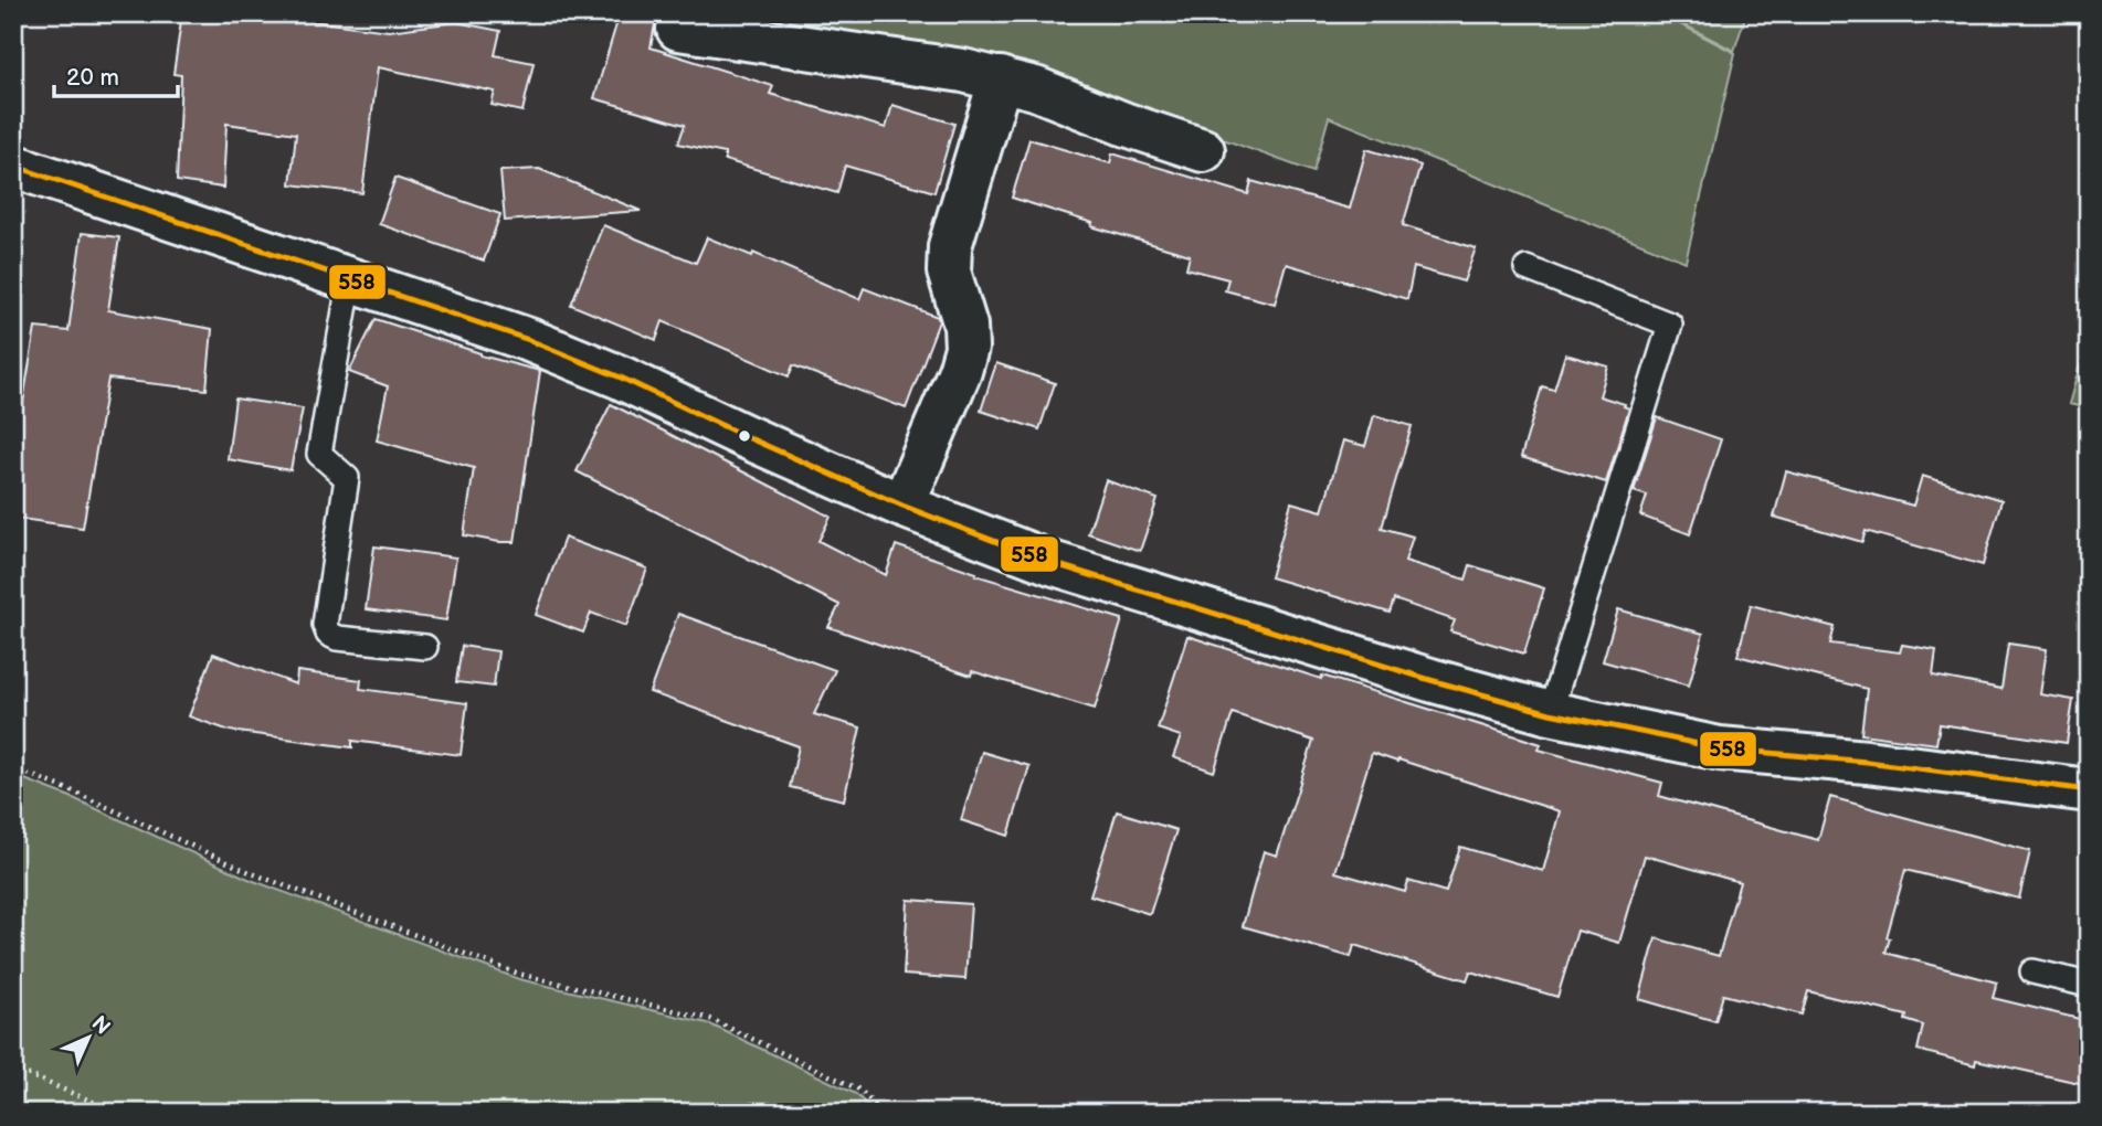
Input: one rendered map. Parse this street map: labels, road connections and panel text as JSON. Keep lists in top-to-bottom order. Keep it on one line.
{"lines":["transit line 558"],"scale_bar":"20 m","north":"top right"}
